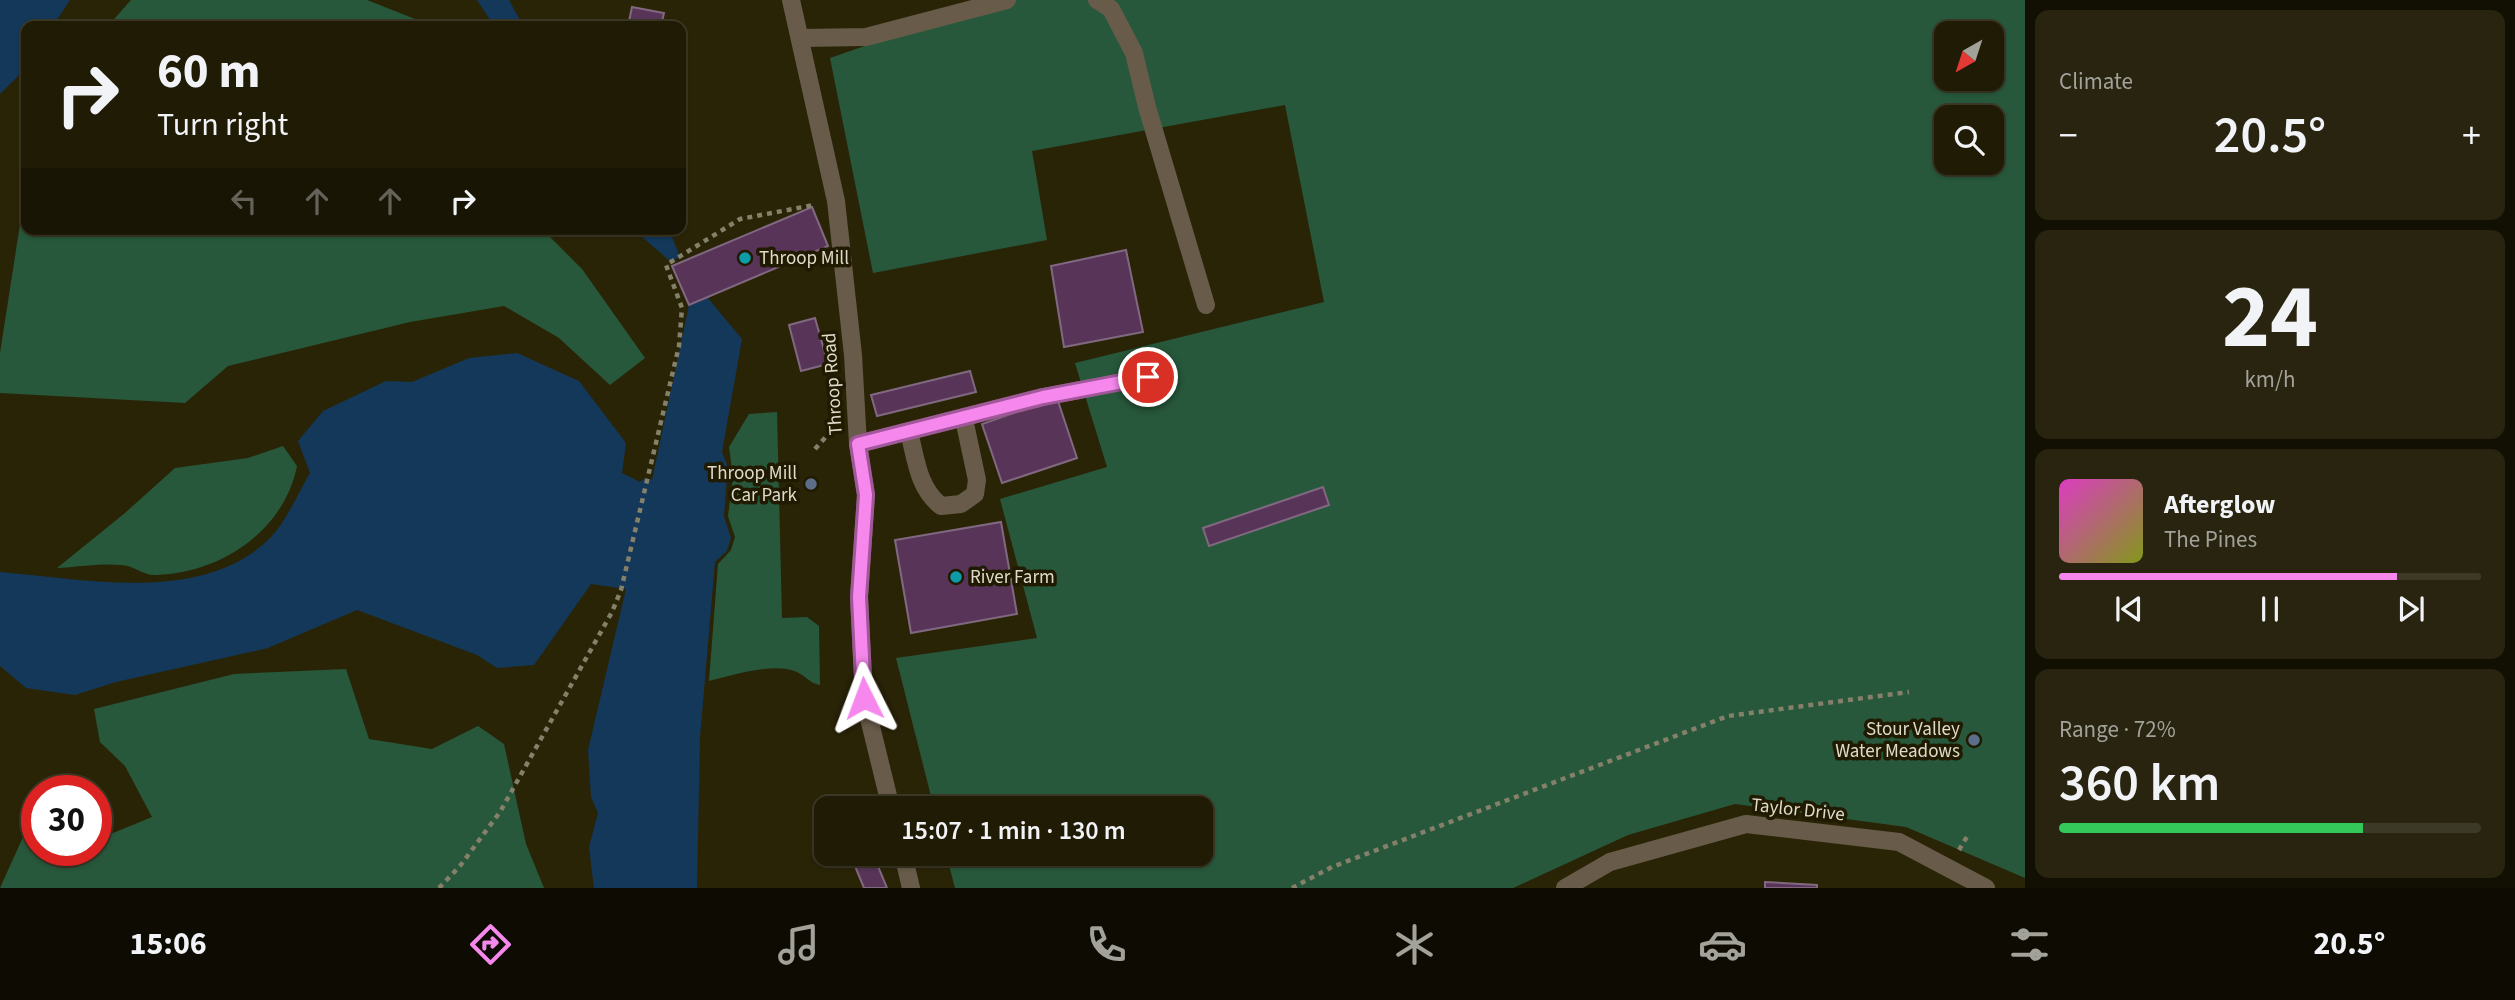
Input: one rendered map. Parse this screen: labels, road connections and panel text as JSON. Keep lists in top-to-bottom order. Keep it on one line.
{"streets":{"street":["Throop Road","Taylor Drive"]},"places":["Throop Mill","Throop Mill Car Park","River Farm","Stour Valley Water Meadows"],"north":"bottom left","page":{"tile":["Climate",["24","km/h"],["Range · 72%","360 km"]],"turn":["60 m","Turn right"],"heat":["−","20.5°","+"],"song":["Afterglow","The Pines"],"limit":"30","trip":"15:07 · 1 min · 130 m","tabs":["15:06","20.5°"]}}
